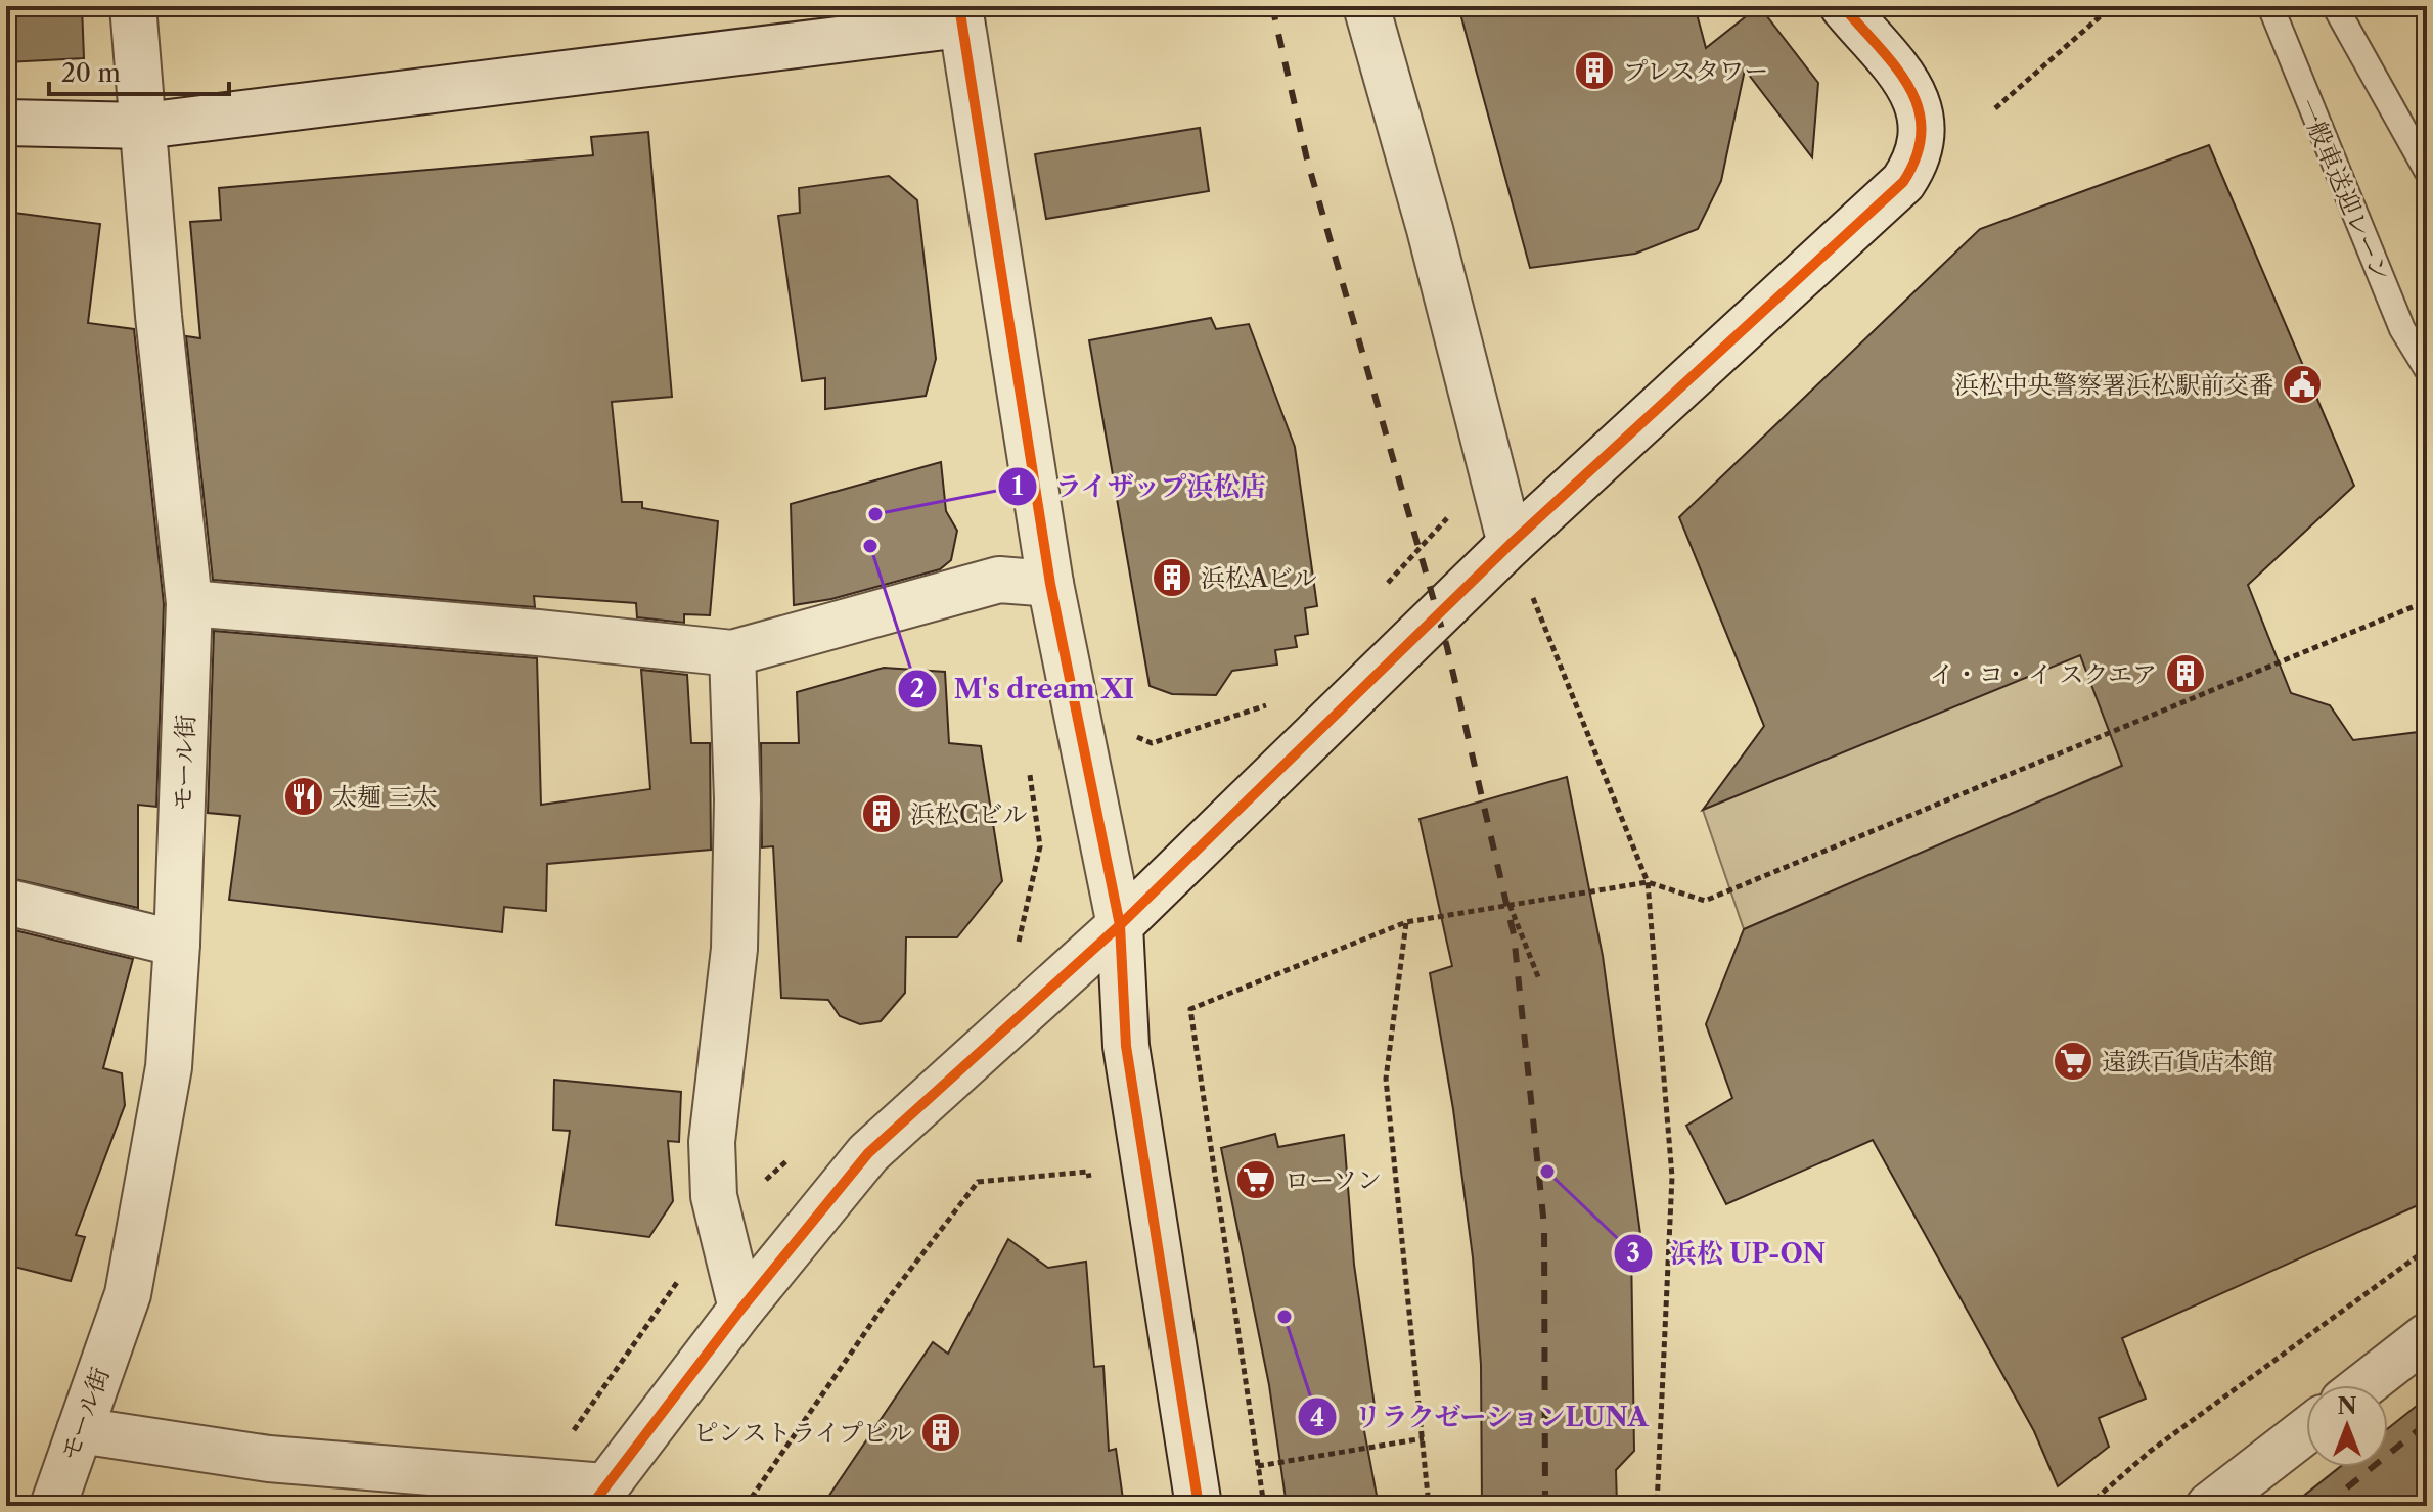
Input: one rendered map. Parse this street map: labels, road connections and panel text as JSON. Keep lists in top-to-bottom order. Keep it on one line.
{"streets":{"street":["モール街"],"lane":["一般車送迎レーン"]},"places":{"building":["プレスタワー","浜松Aビル","イ・コ・イ スクエア","浜松Cビル","ピンストライプビル"],"public building":["浜松中央警察署浜松駅前交番"],"other":["ライザップ浜松店","M's dream XI","浜松 UP-ON","リラクゼーションLUNA"],"restaurant":["太麺 三太"],"supermarket":["遠鉄百貨店本館","ローソン"]},"scale_bar":"20 m","north":"top"}
